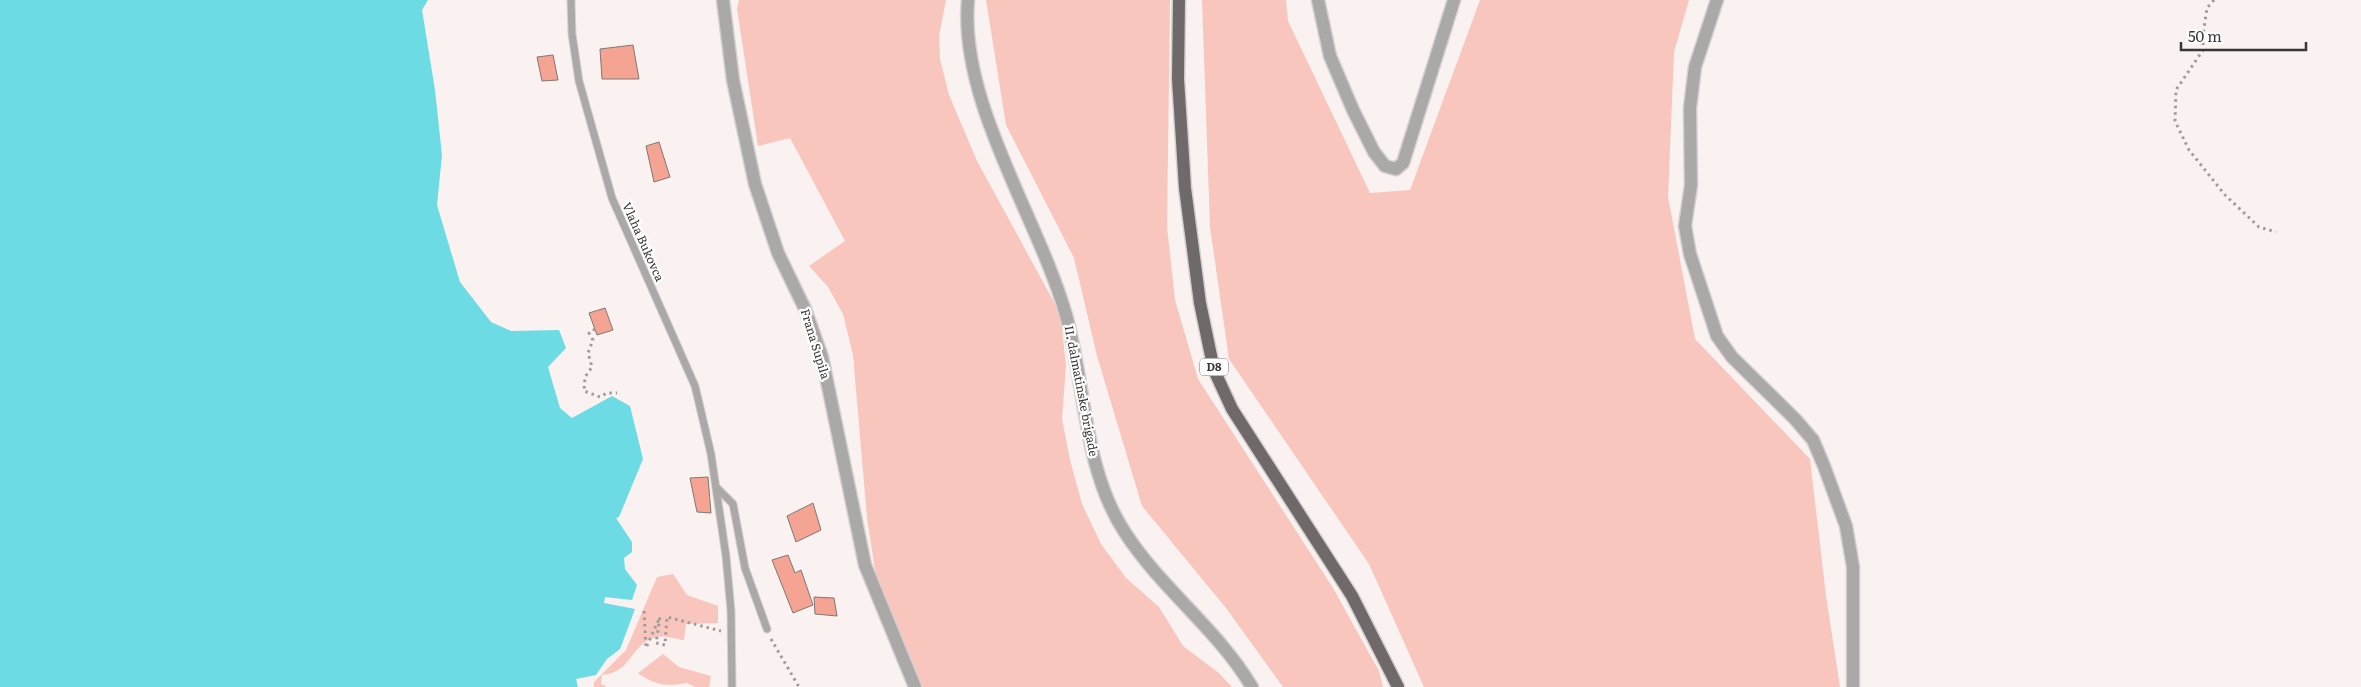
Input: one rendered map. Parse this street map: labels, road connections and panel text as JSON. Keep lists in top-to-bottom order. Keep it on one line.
{"streets":{"main road":["D8"],"street":["Frana Supila","II. dalmatinske brigade"],"lane":["Vlaha Bukovca"]},"scale_bar":"50 m"}
